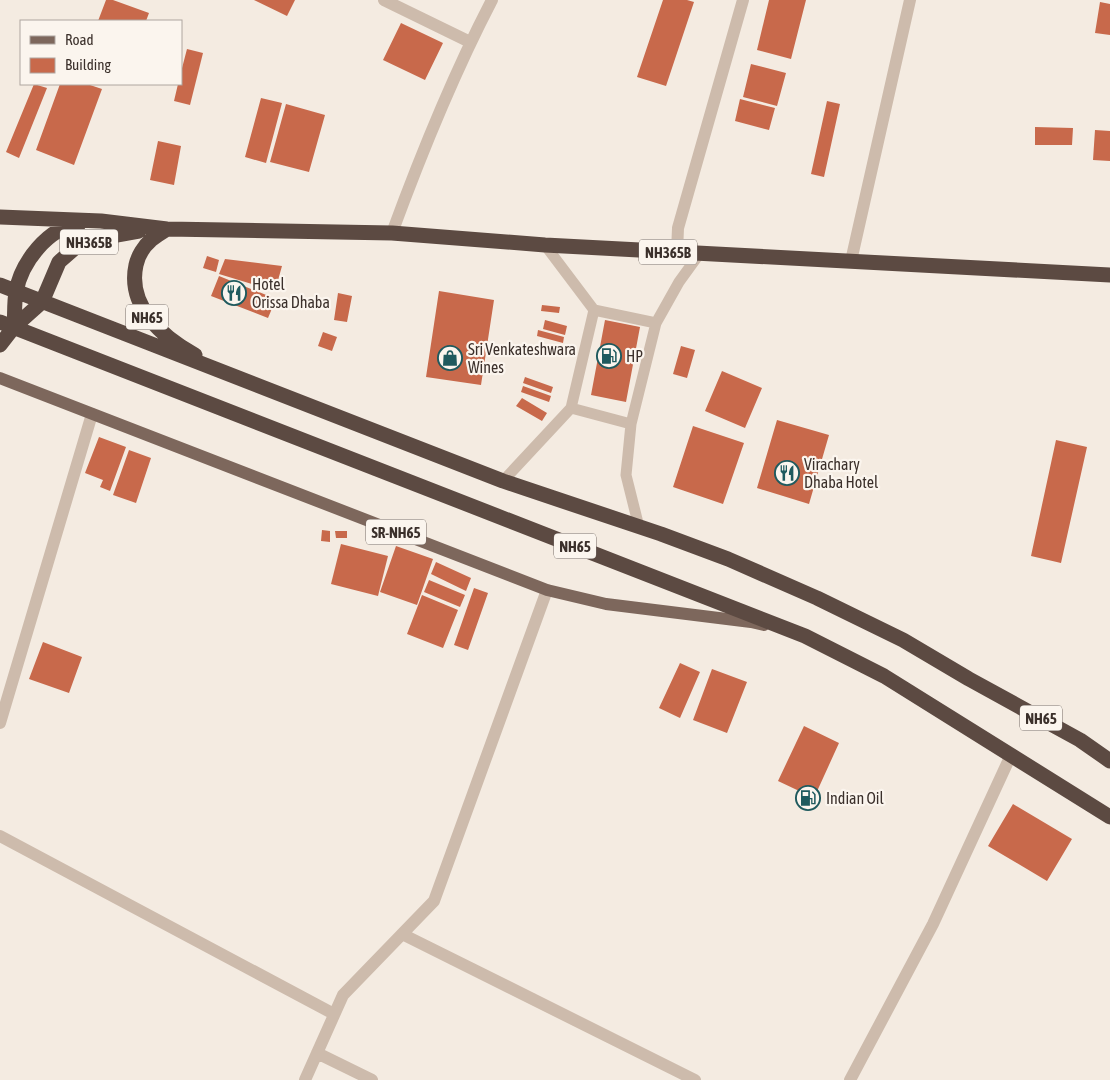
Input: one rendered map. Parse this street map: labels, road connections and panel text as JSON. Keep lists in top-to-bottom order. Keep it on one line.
{"streets":{"highway":["NH365B","NH65"],"main road":["SR-NH65"]},"crossings":[["NH365B","NH65"],["NH65","SR-NH65"]],"places":{"restaurant":["Hotel Orissa Dhaba","Virachary Dhaba Hotel"],"fuel station":["HP","Indian Oil"],"shop":["Sri Venkateshwara Wines"]},"legend":["Road","Building"]}
